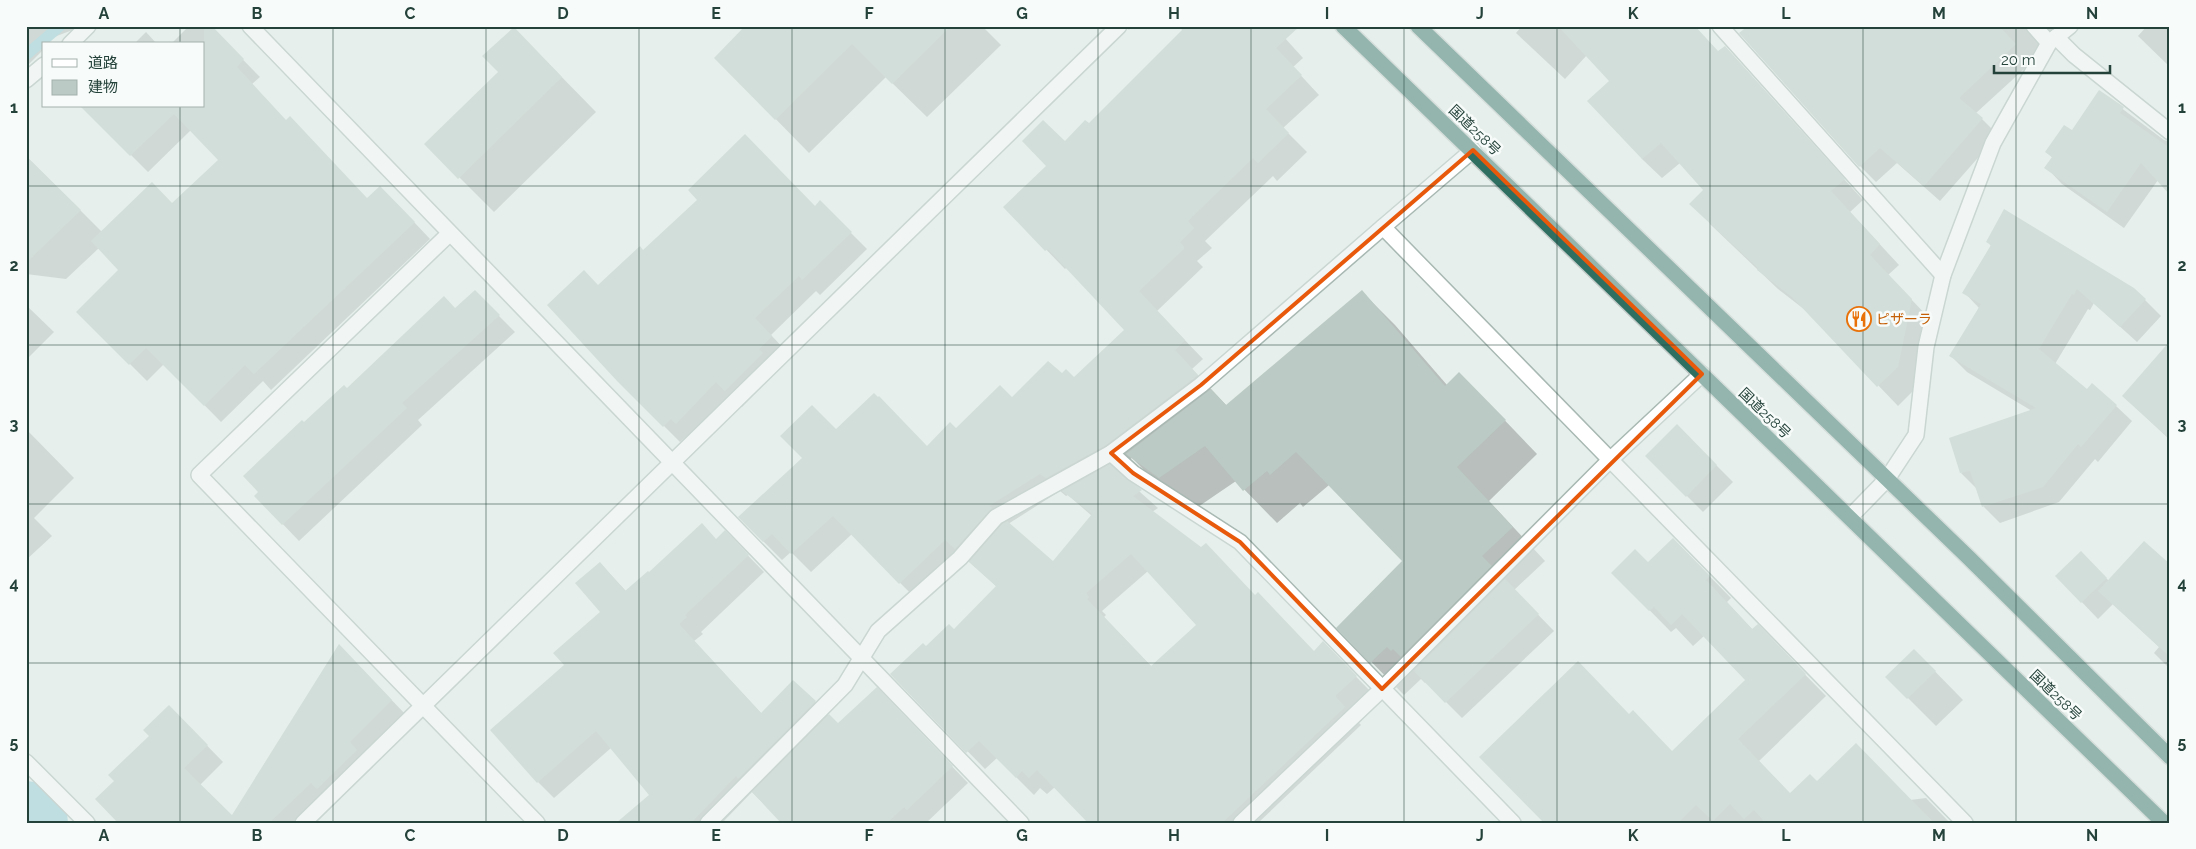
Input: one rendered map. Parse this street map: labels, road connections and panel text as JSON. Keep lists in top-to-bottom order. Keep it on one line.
{"streets":{"highway":["国道258号"]},"places":{"restaurant":["ピザーラ"]},"legend":["道路","建物"],"scale_bar":"20 m","grid":{"columns":["A","B","C","D","E","F","G","H","I","J","K","L","M","N"],"rows":["1","2","3","4","5"]}}
